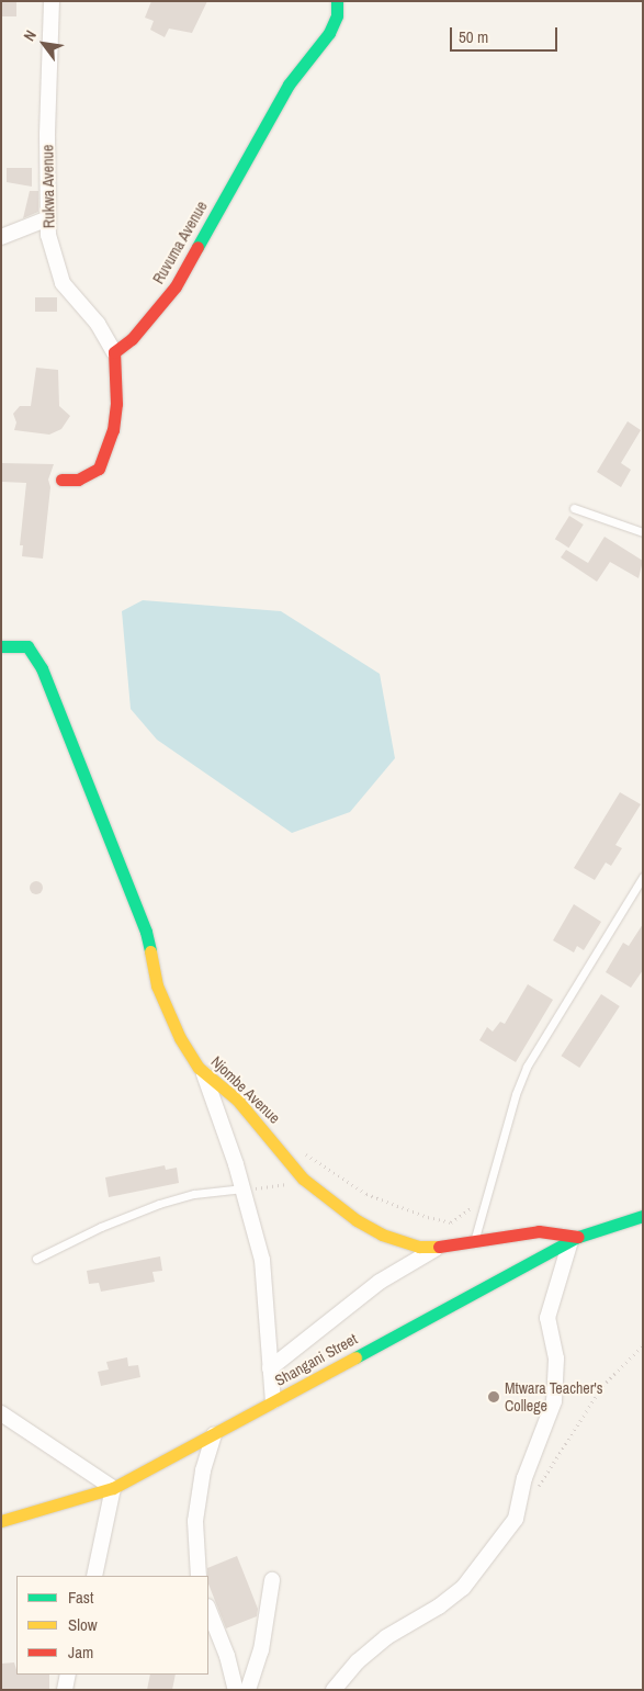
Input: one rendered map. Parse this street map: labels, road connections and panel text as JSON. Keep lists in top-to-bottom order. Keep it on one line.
{"streets":{"street":["Rukwa Avenue","Ruvuma Avenue","Njombe Avenue","Shangani Street"]},"crossings":[["Rukwa Avenue","Ruvuma Avenue"],["Njombe Avenue","Shangani Street"]],"places":["Mtwara Teacher's College"],"legend":["Fast","Slow","Jam"],"scale_bar":"50 m","north":"top left"}
